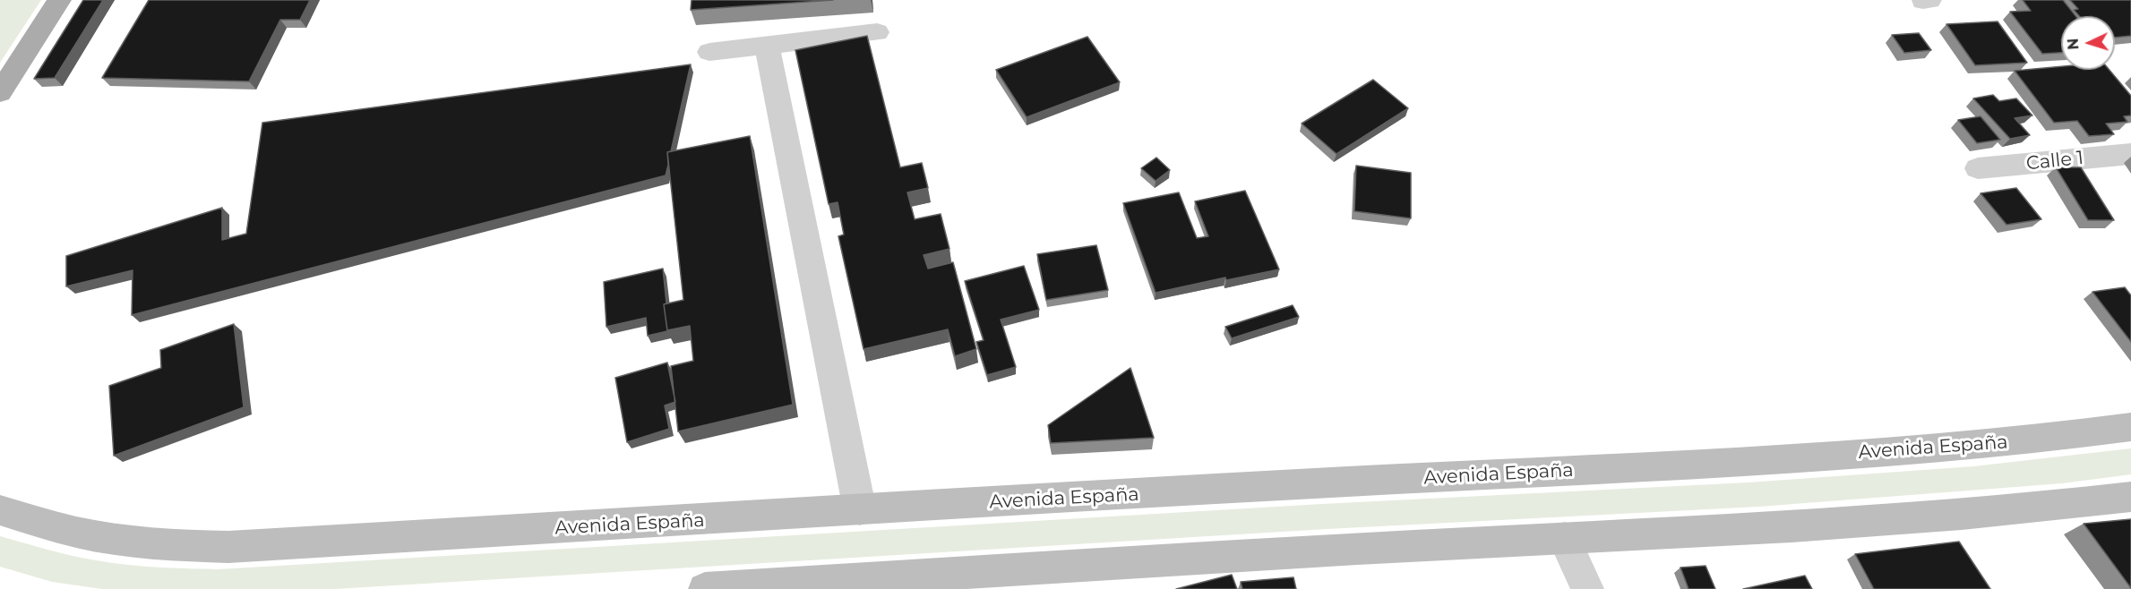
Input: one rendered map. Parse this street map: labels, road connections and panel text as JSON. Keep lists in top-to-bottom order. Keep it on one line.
{"streets":{"main road":["Avenida España"],"street":["Calle 1"]},"north":"left"}
